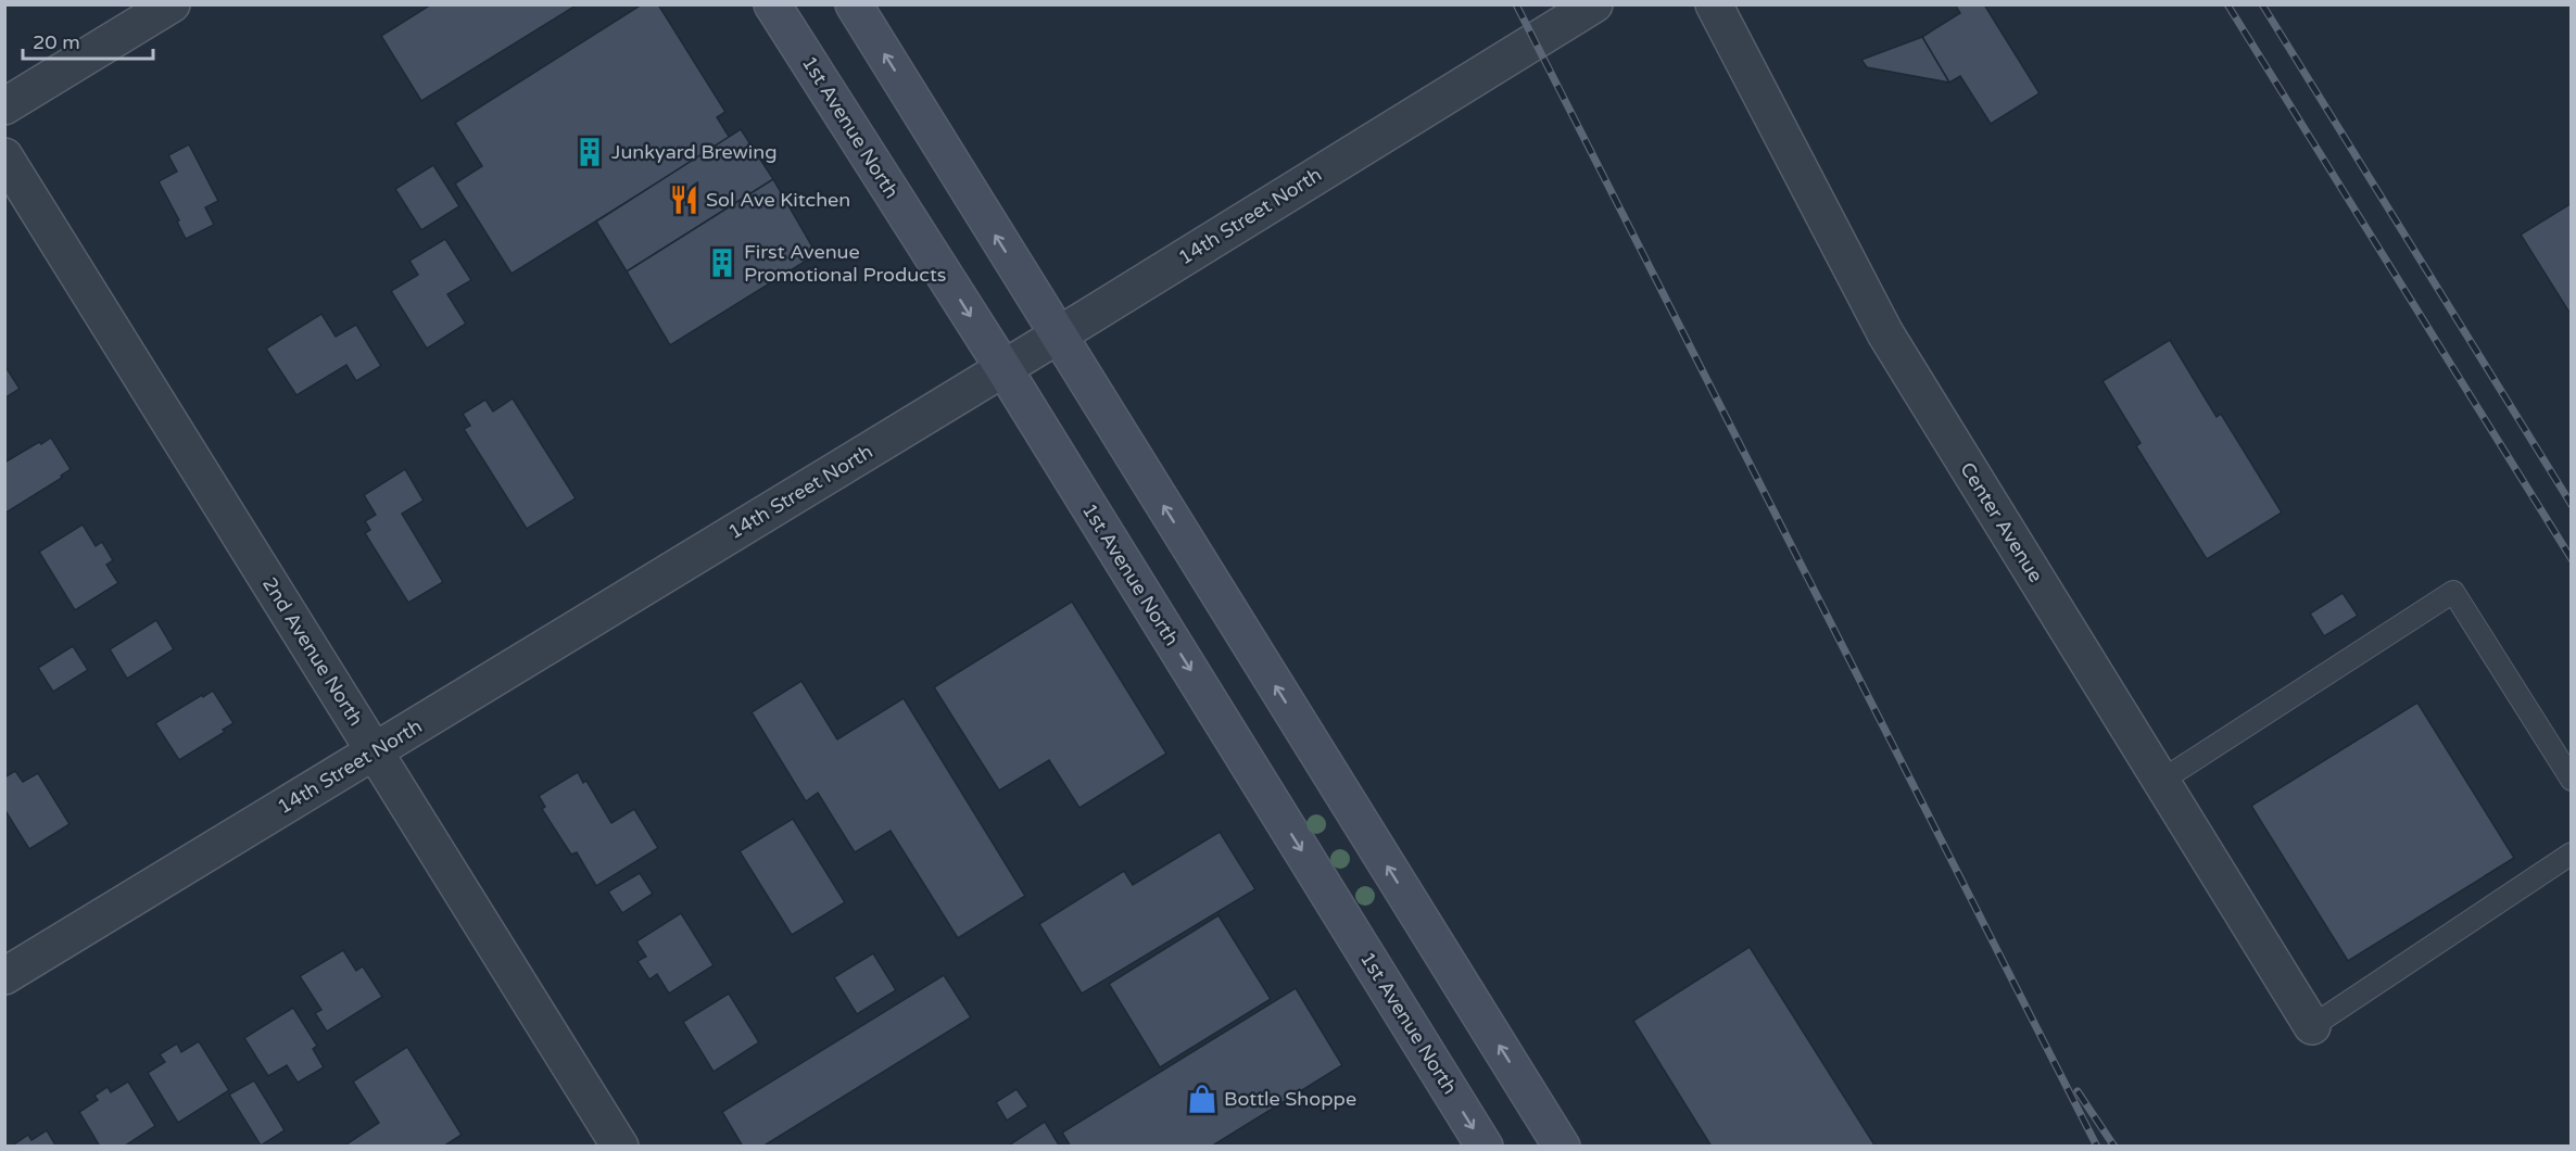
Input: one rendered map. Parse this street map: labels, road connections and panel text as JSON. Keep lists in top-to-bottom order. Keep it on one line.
{"streets":{"main road":["1st Avenue North"],"street":["14th Street North","Center Avenue","2nd Avenue North"]},"crossings":[["1st Avenue North","14th Street North"],["14th Street North","2nd Avenue North"]],"places":{"building":["Junkyard Brewing","First Avenue Promotional Products"],"restaurant":["Sol Ave Kitchen"],"shop":["Bottle Shoppe"]},"scale_bar":"20 m"}
